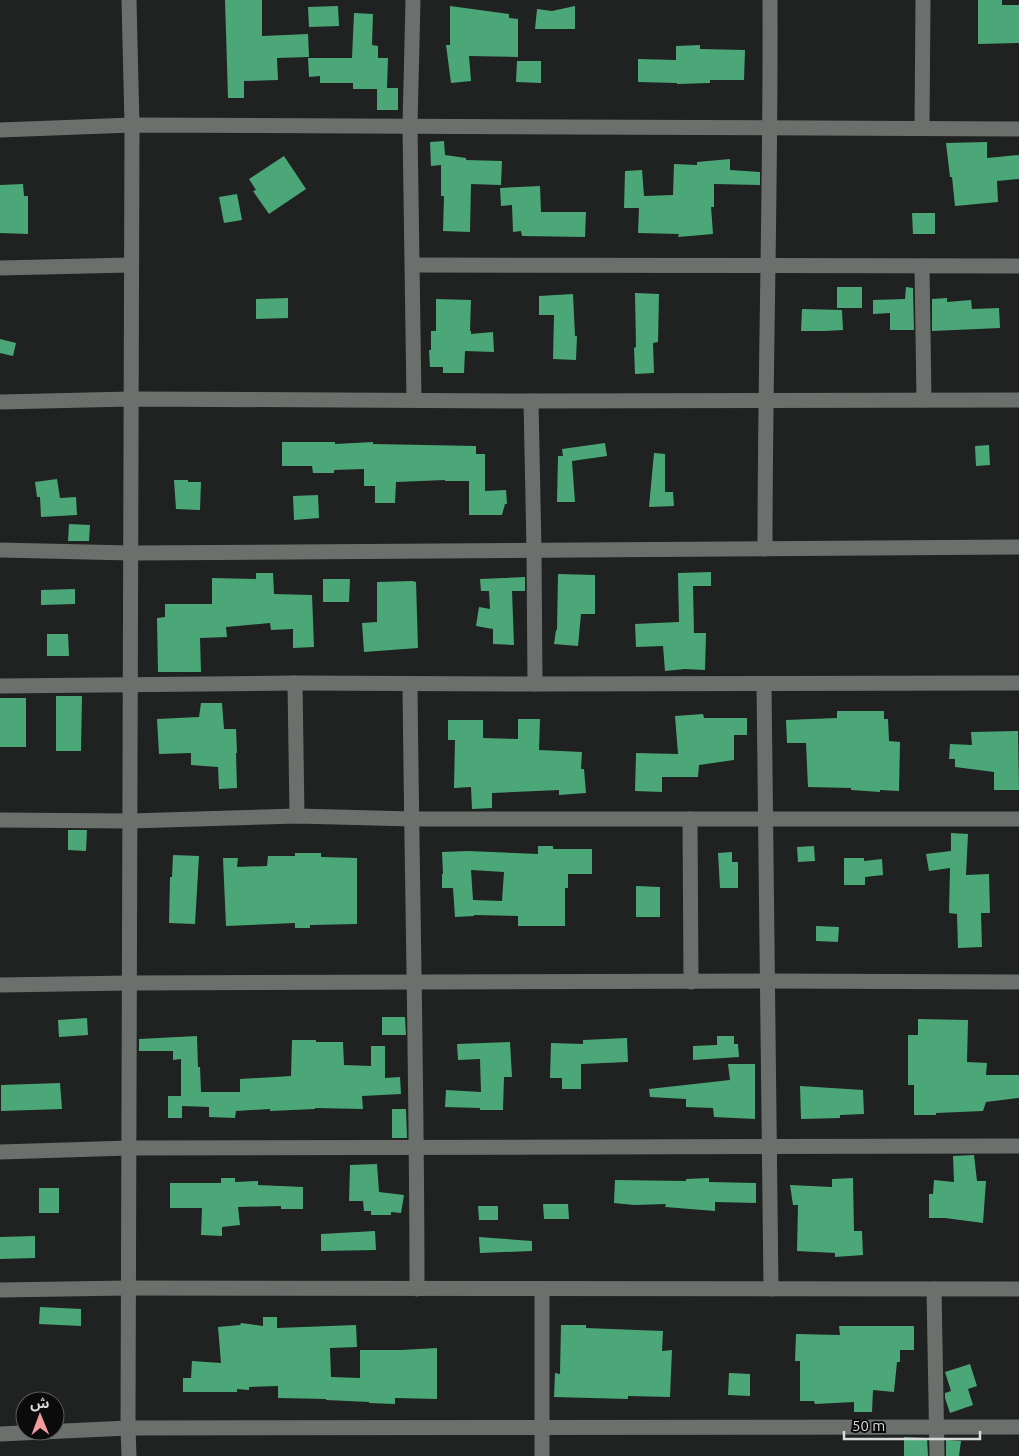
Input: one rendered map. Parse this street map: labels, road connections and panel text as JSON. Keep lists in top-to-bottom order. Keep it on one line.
{"scale_bar":"50 m","north":"top"}
